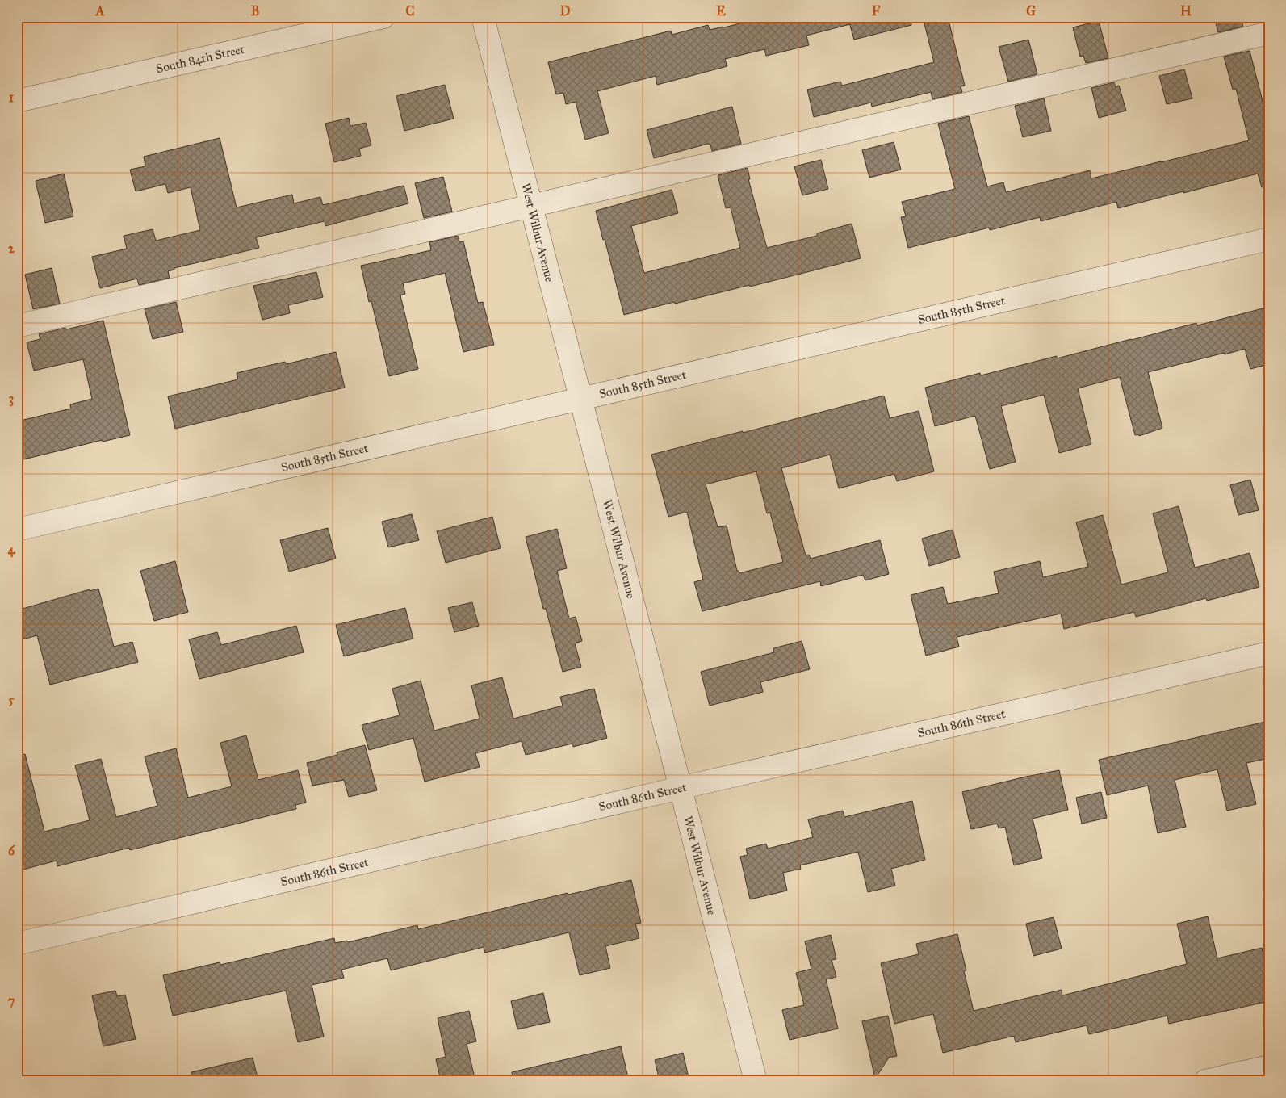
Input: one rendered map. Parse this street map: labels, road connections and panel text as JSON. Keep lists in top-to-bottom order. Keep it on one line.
{"streets":{"street":["South 84th Street","West Wilbur Avenue","South 85th Street","South 86th Street"]},"crossings":[["West Wilbur Avenue","South 85th Street"],["West Wilbur Avenue","South 86th Street"]],"grid":{"columns":["A","B","C","D","E","F","G","H"],"rows":["1","2","3","4","5","6","7"]}}
